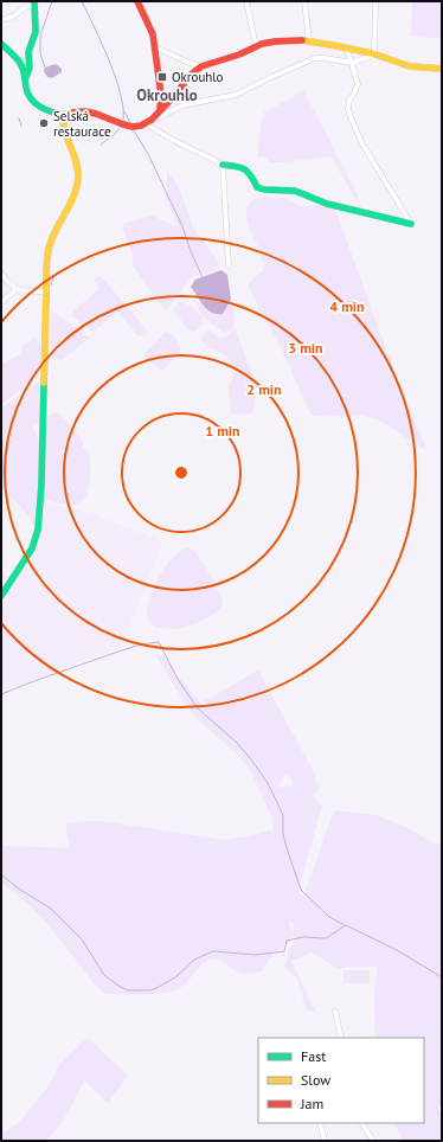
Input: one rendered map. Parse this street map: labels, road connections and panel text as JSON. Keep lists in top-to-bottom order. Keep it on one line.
{"districts":["Okrouhlo"],"places":{"transit":["Okrouhlo"],"other":["Selská restaurace"]},"legend":["Fast","Slow","Jam"],"rings":["4 min","3 min","2 min","1 min"]}
